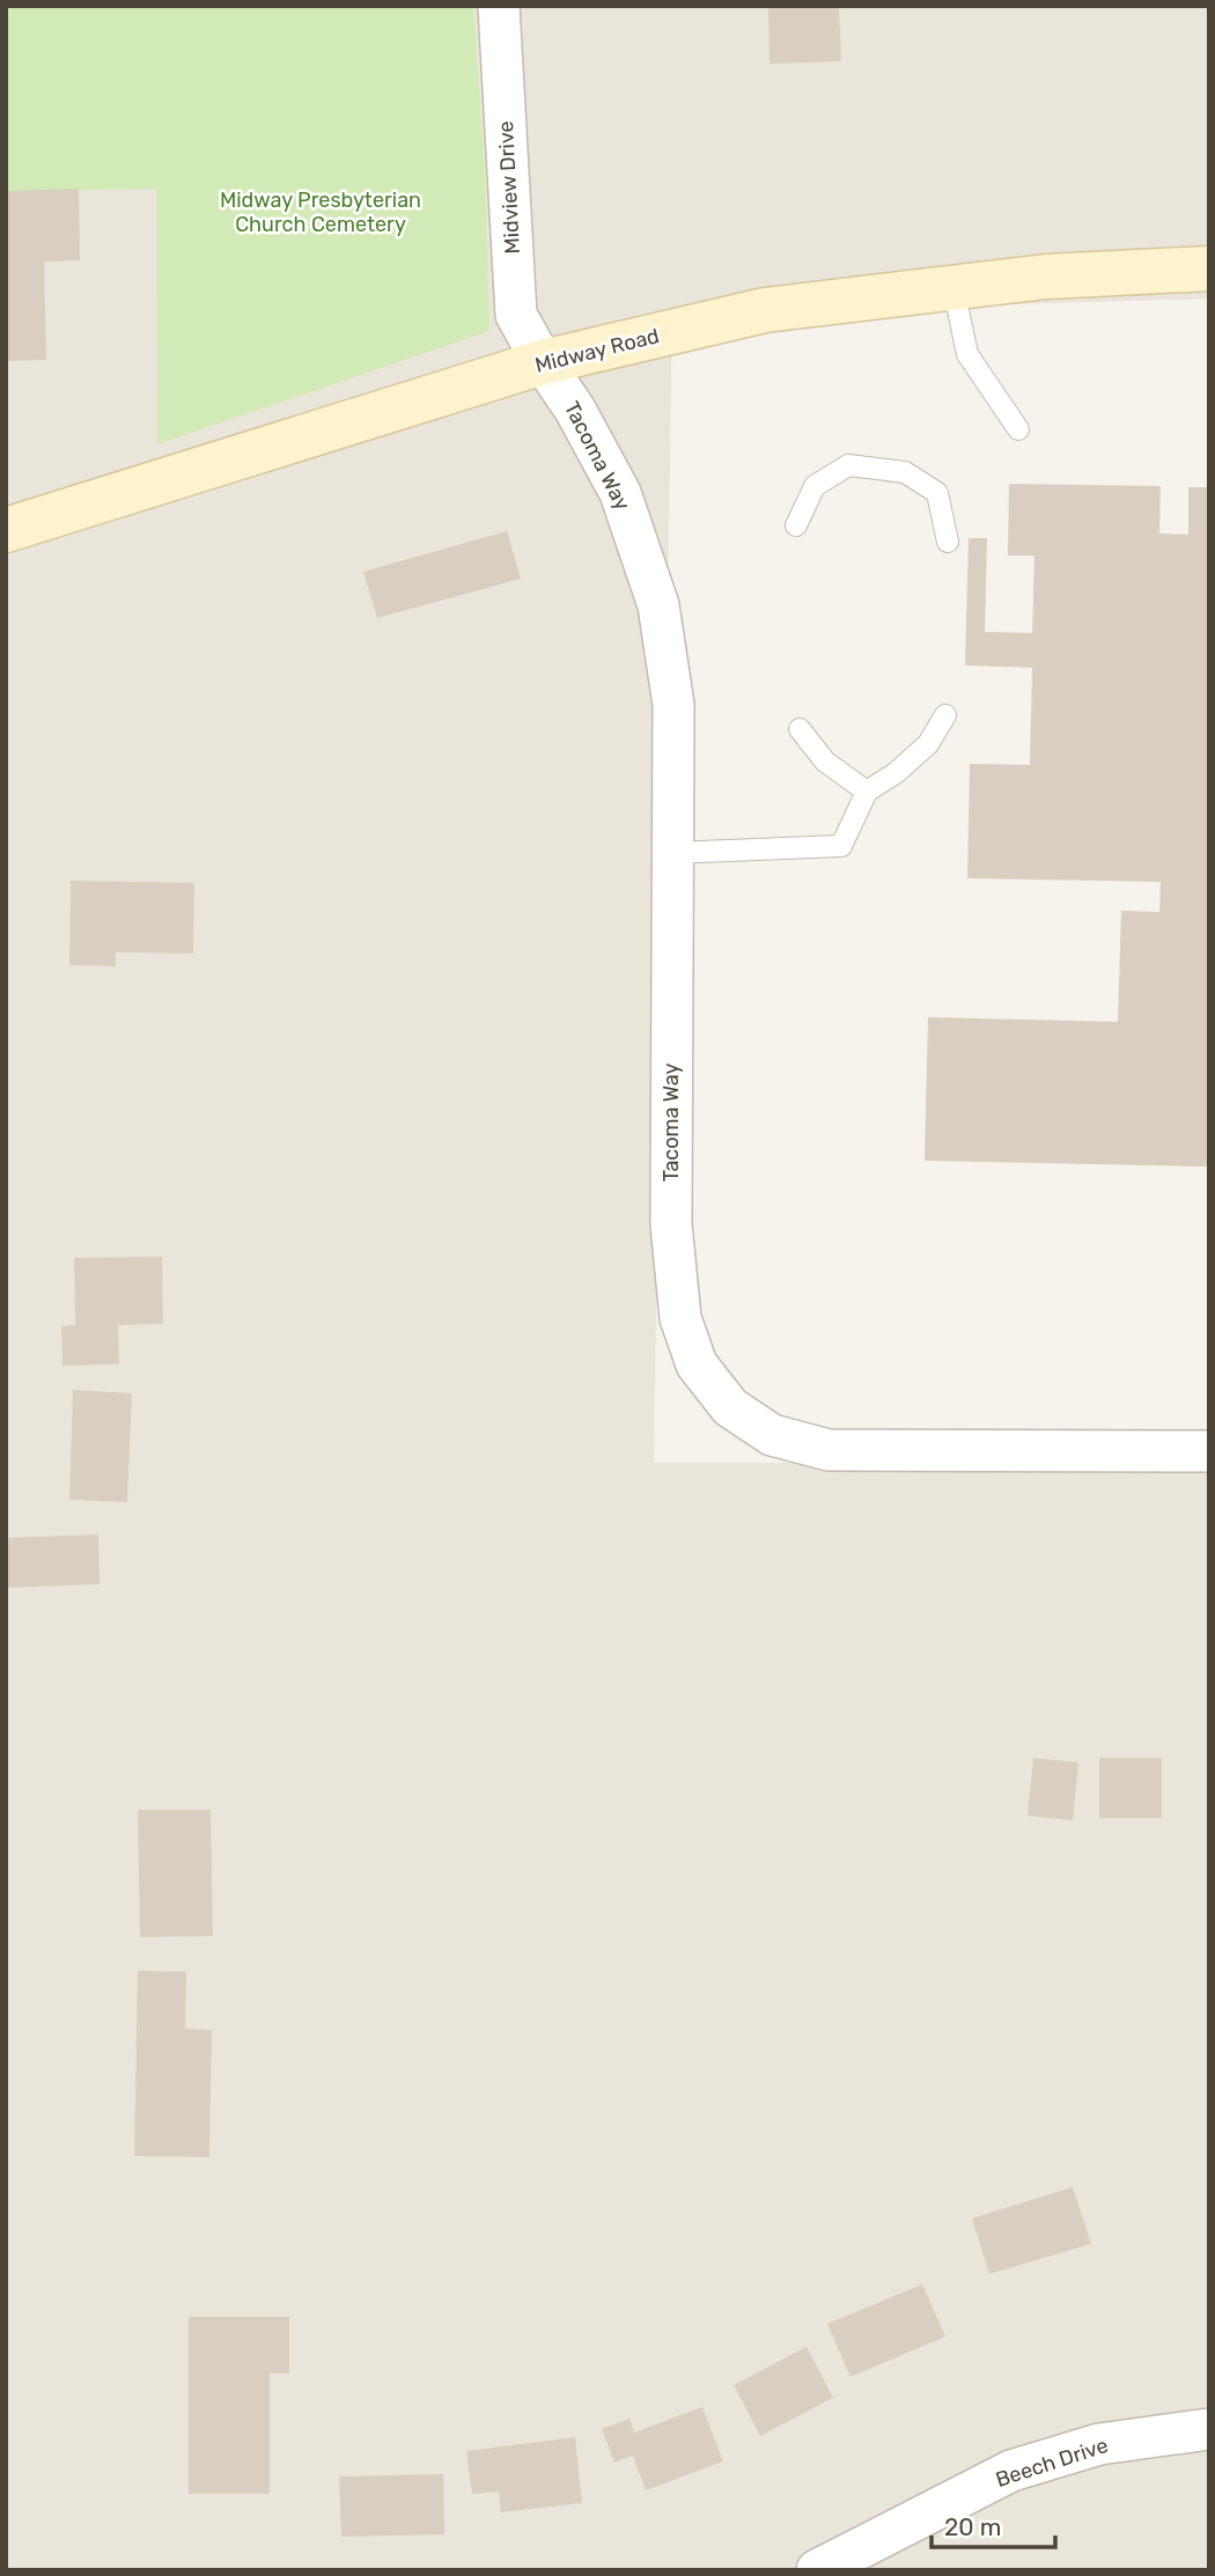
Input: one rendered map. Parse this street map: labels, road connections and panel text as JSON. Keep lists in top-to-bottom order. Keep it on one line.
{"streets":{"street":["Midview Drive","Midway Road","Tacoma Way","Beech Drive"]},"crossings":[["Midview Drive","Midway Road"],["Midview Drive","Tacoma Way"],["Midway Road","Tacoma Way"]],"parks":["Midway Presbyterian Church Cemetery"],"scale_bar":"20 m"}
